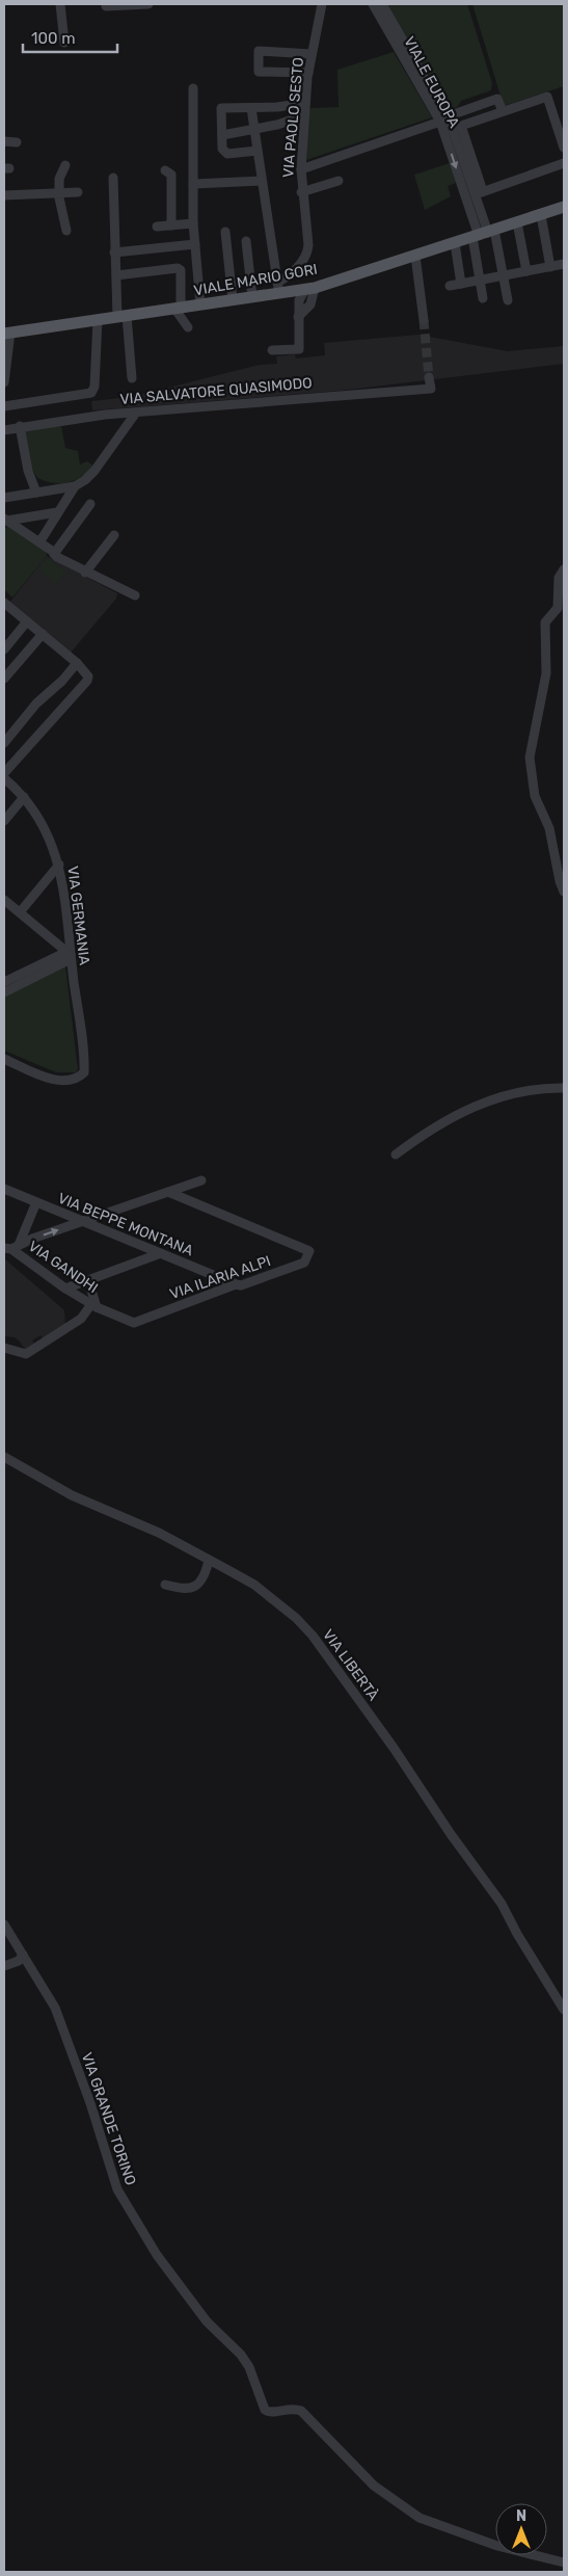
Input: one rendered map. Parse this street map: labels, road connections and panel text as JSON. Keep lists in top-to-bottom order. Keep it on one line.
{"streets":{"main road":["VIALE MARIO GORI"],"street":["VIALE EUROPA","VIA PAOLO SESTO","VIA SALVATORE QUASIMODO","VIA GERMANIA","VIA BEPPE MONTANA","VIA GANDHI","VIA ILARIA ALPI","VIA LIBERTÀ","VIA GRANDE TORINO"]},"crossings":[["VIALE EUROPA","VIALE MARIO GORI"],["VIA PAOLO SESTO","VIALE MARIO GORI"],["VIA BEPPE MONTANA","VIA ILARIA ALPI"],["VIA GANDHI","VIA ILARIA ALPI"]],"scale_bar":"100 m","north":"top"}
